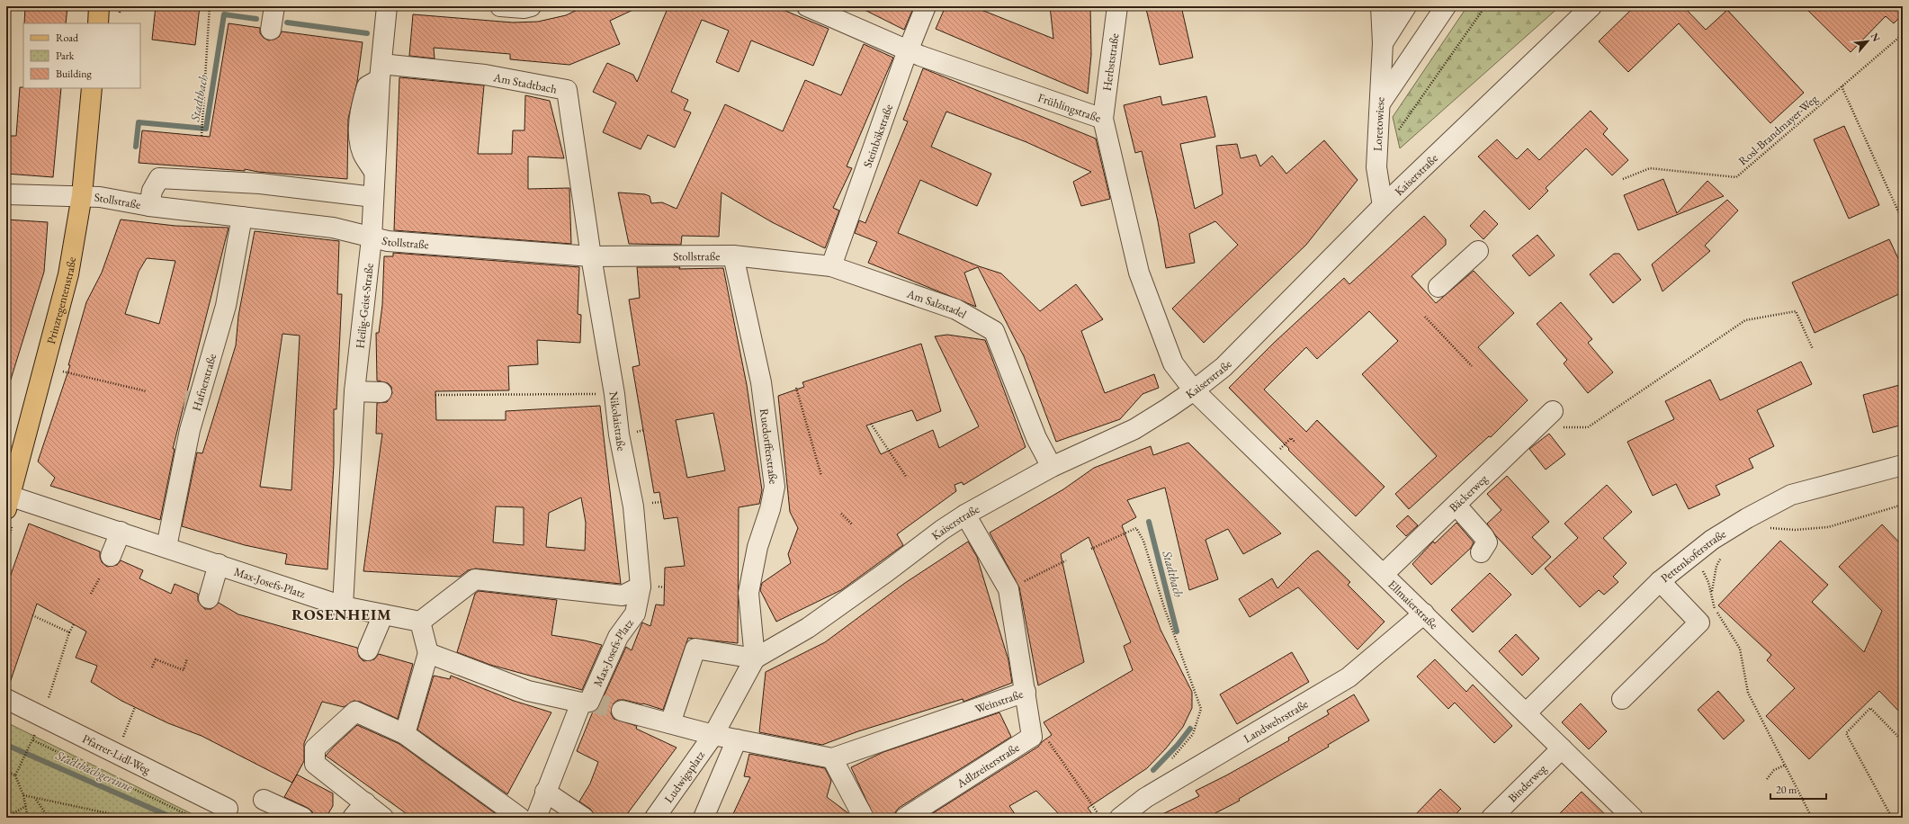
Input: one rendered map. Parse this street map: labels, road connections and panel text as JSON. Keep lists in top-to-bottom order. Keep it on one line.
{"streets":{"main road":["Prinzregentenstraße"],"street":["Herbststraße","Am Stadtbach","Frühlingstraße","Loretowiese","Steinbökstraße","Kaiserstraße","Stollstraße","Am Salzstadel","Heilig-Geist-Straße","Hafnerstraße","Nikolaistraße","Ruedorfferstraße","Bäckerweg","Pettenkoferstraße","Max-Josefs-Platz","Ellmaierstraße","Weinstraße","Landwehrstraße","Pfarrer-Lidl-Weg","Adlzreiterstraße","Ludwigsplatz","Binderweg"],"path":["Rosl-Brandmayer-Weg"]},"crossings":[["Herbststraße","Frühlingstraße"],["Am Stadtbach","Stollstraße"],["Am Stadtbach","Heilig-Geist-Straße"],["Am Stadtbach","Nikolaistraße"],["Frühlingstraße","Steinbökstraße"],["Frühlingstraße","Kaiserstraße"],["Frühlingstraße","Ellmaierstraße"],["Loretowiese","Kaiserstraße"],["Steinbökstraße","Am Salzstadel"],["Kaiserstraße","Am Salzstadel"],["Kaiserstraße","Ruedorfferstraße"],["Kaiserstraße","Ellmaierstraße"],["Kaiserstraße","Weinstraße"],["Kaiserstraße","Ludwigsplatz"],["Stollstraße","Prinzregentenstraße"],["Stollstraße","Am Salzstadel"],["Stollstraße","Heilig-Geist-Straße"],["Stollstraße","Hafnerstraße"],["Stollstraße","Nikolaistraße"],["Stollstraße","Ruedorfferstraße"],["Prinzregentenstraße","Max-Josefs-Platz"],["Am Salzstadel","Ruedorfferstraße"],["Heilig-Geist-Straße","Max-Josefs-Platz"],["Hafnerstraße","Max-Josefs-Platz"],["Nikolaistraße","Max-Josefs-Platz"],["Ruedorfferstraße","Ludwigsplatz"],["Bäckerweg","Ellmaierstraße"],["Pettenkoferstraße","Ellmaierstraße"],["Ellmaierstraße","Landwehrstraße"],["Ellmaierstraße","Binderweg"]],"districts":["ROSENHEIM"],"water":["Stadtbach","Stadtbachgerinne"],"legend":["Road","Park","Building"],"scale_bar":"20 m","north":"top right"}
